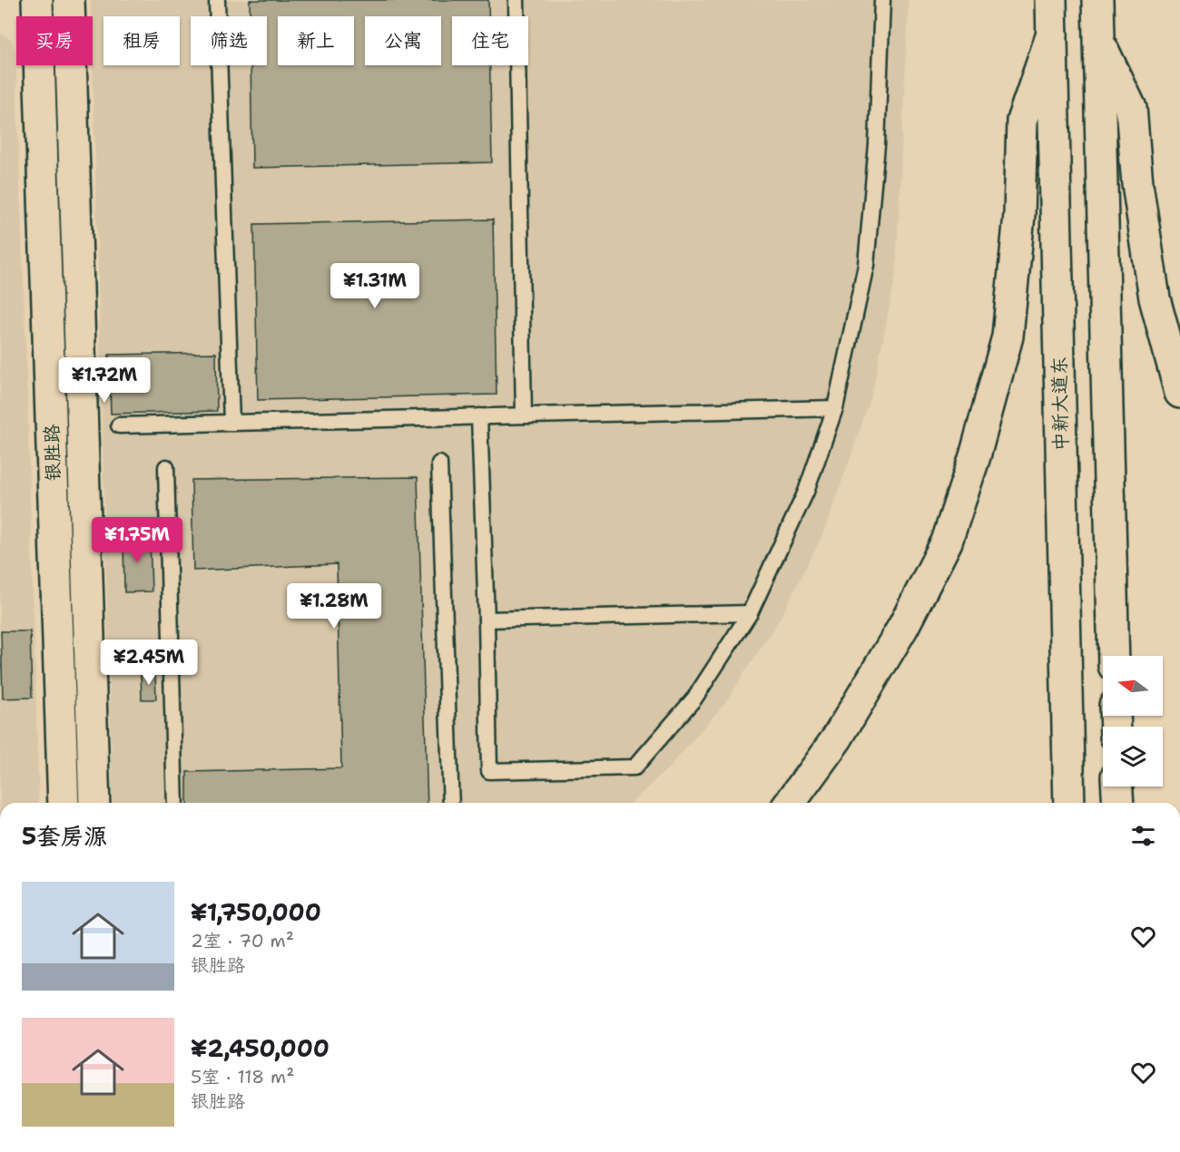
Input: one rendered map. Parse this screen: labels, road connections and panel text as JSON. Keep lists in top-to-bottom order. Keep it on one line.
{"streets":{"main road":["中新大道东","银胜路"]},"north":"left","page":{"chip":["买房","租房","筛选","新上","公寓","住宅"],"price":["¥1.31M","¥1.72M","¥1.75M","¥1.28M","¥2.45M"],"heading":"5套房源","list":[{"name":"¥1,750,000","note":"2室 · 70 m² · 银胜路"},{"name":"¥2,450,000","note":"5室 · 118 m² · 银胜路"}]}}
